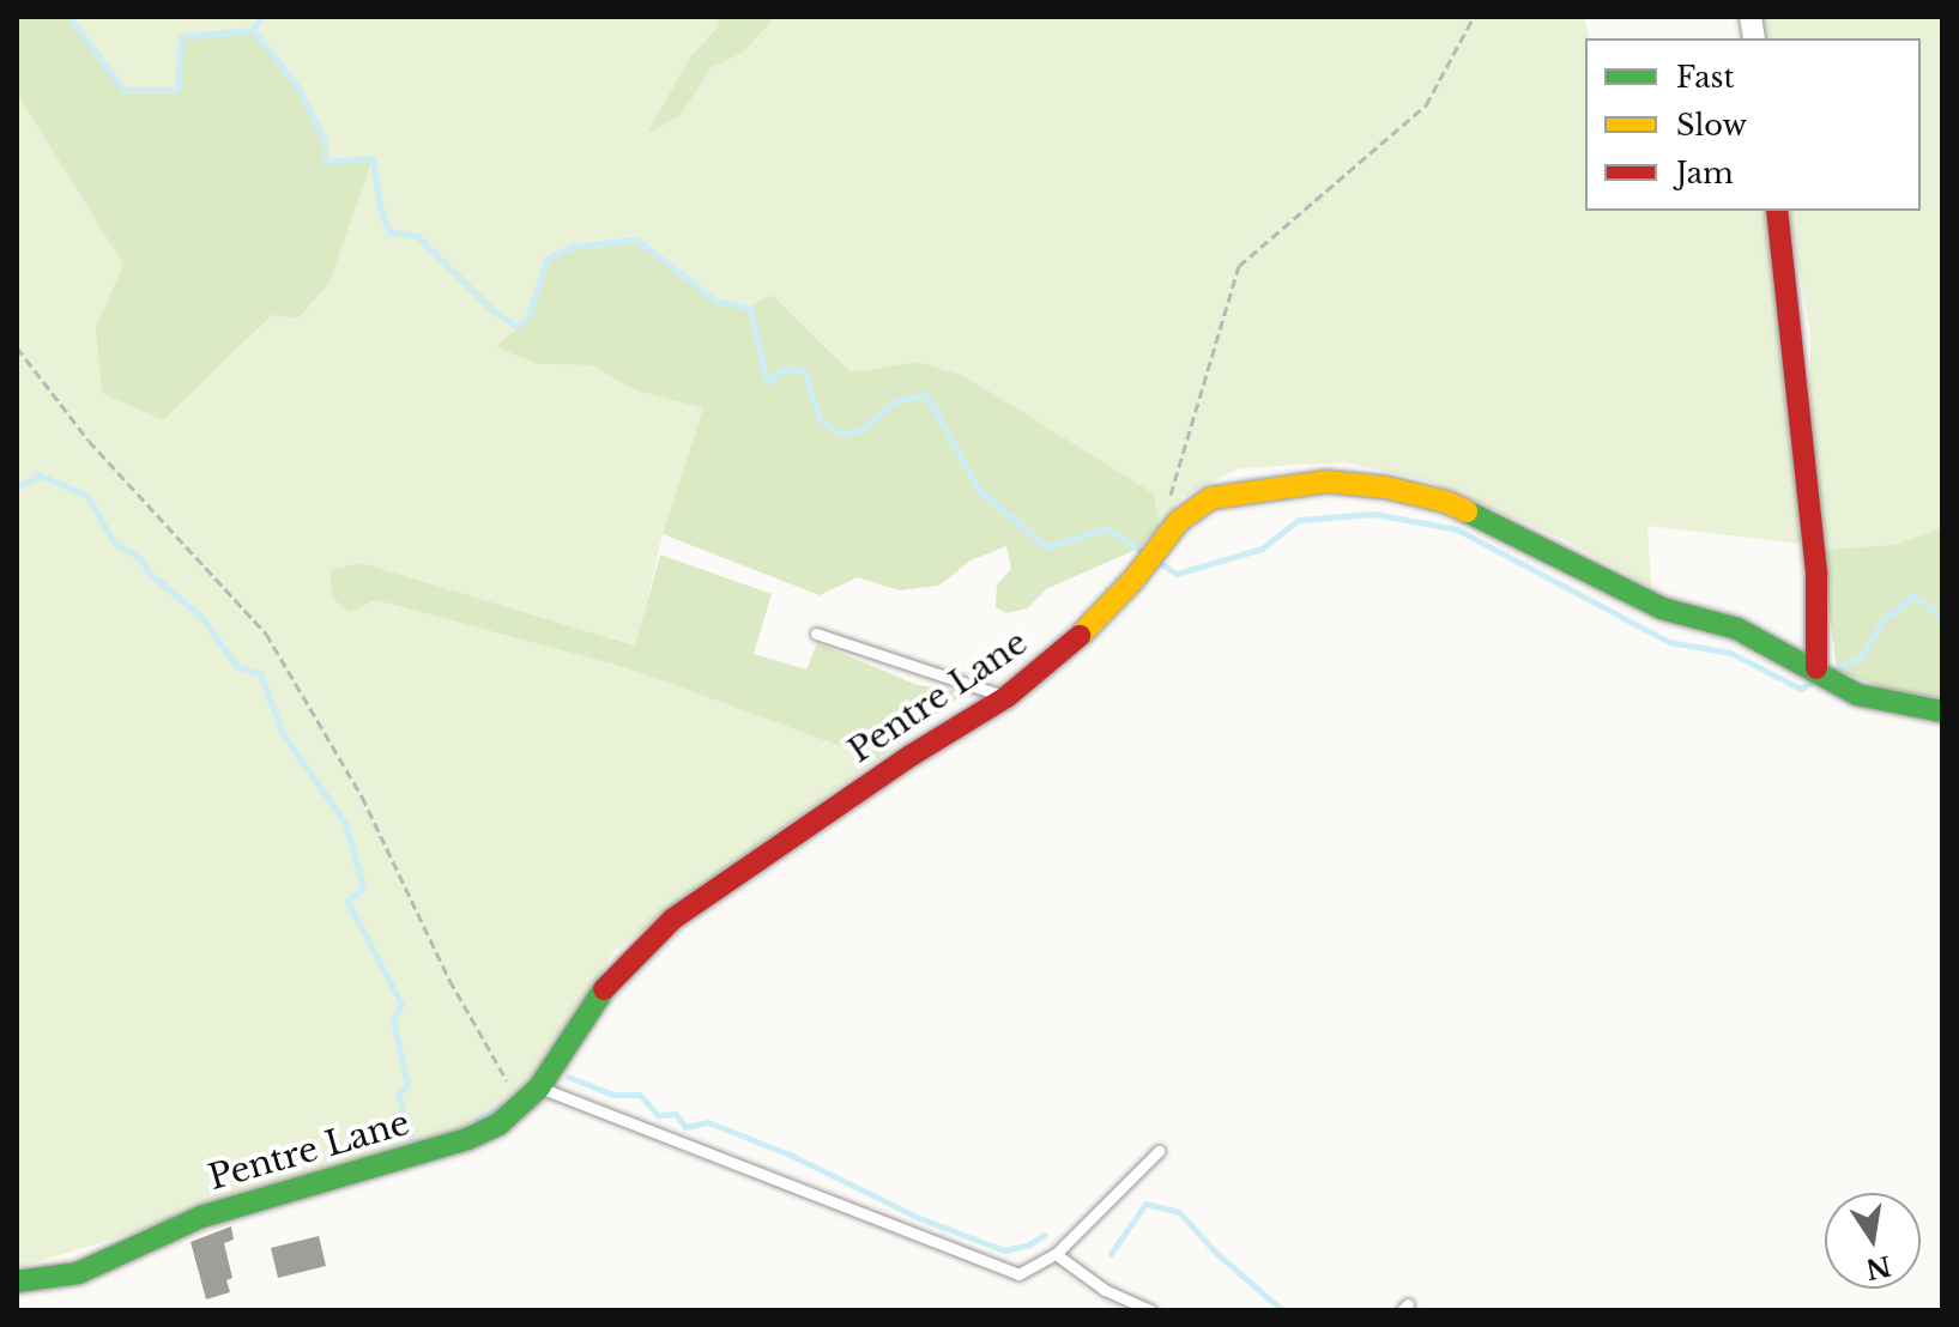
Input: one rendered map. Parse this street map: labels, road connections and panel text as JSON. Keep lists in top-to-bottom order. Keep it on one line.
{"streets":{"street":["Pentre Lane"]},"legend":["Fast","Slow","Jam"],"north":"bottom"}
